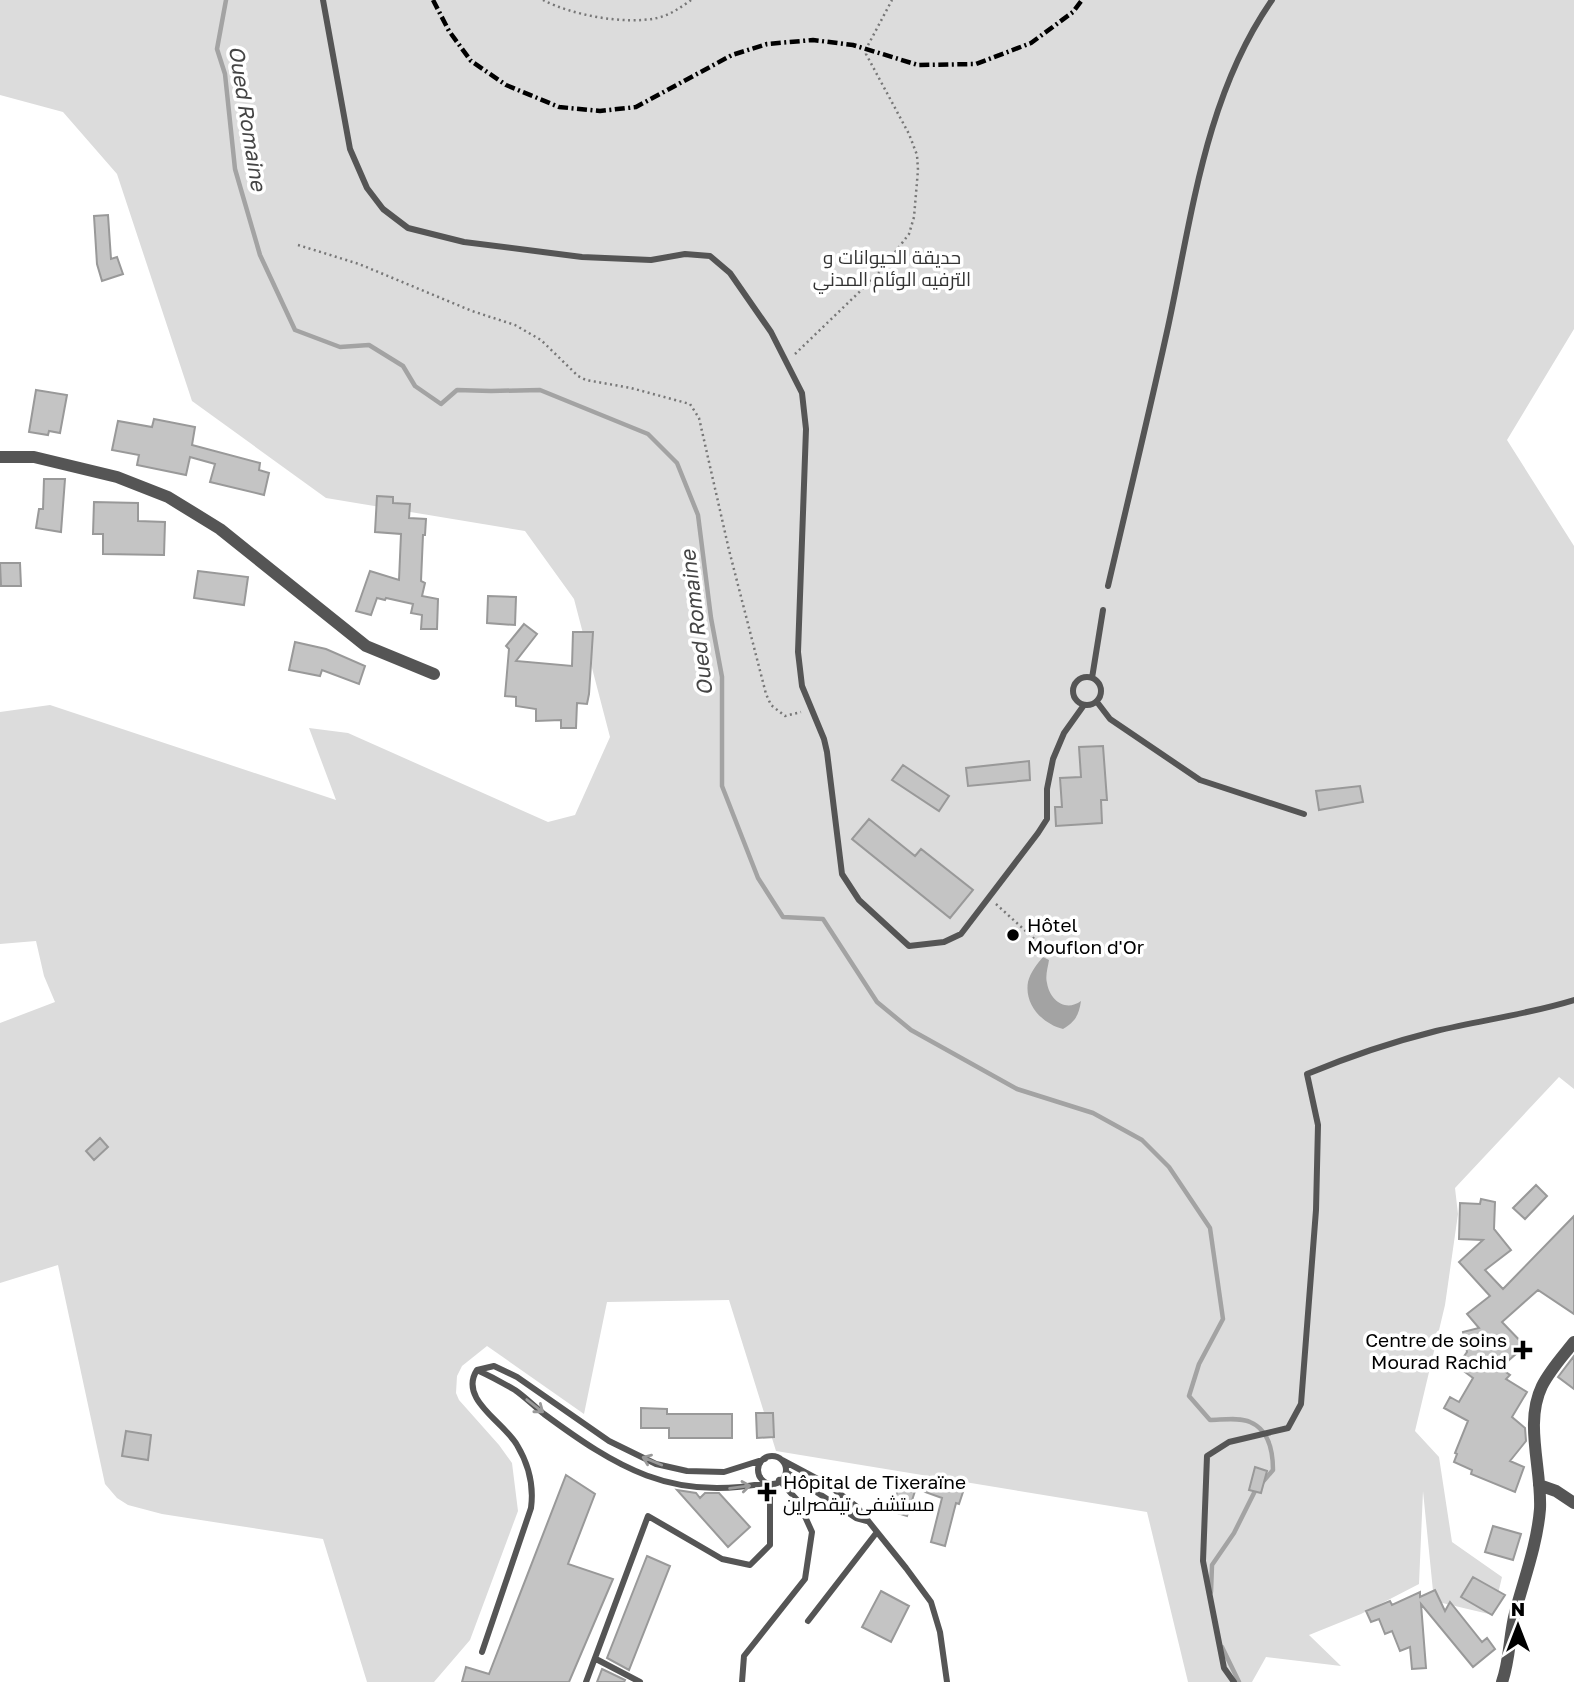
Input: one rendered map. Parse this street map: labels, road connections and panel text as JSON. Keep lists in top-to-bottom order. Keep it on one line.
{"water":["Oued Romaine"],"parks":["حديقة الحيوانات و الترفيه الوئام المدني"],"places":{"other":["Hôtel Mouflon d'Or"],"health":["Centre de soins Mourad Rachid","Hôpital de Tixeraïne مستشفى تيقصراين"]},"north":"top"}
